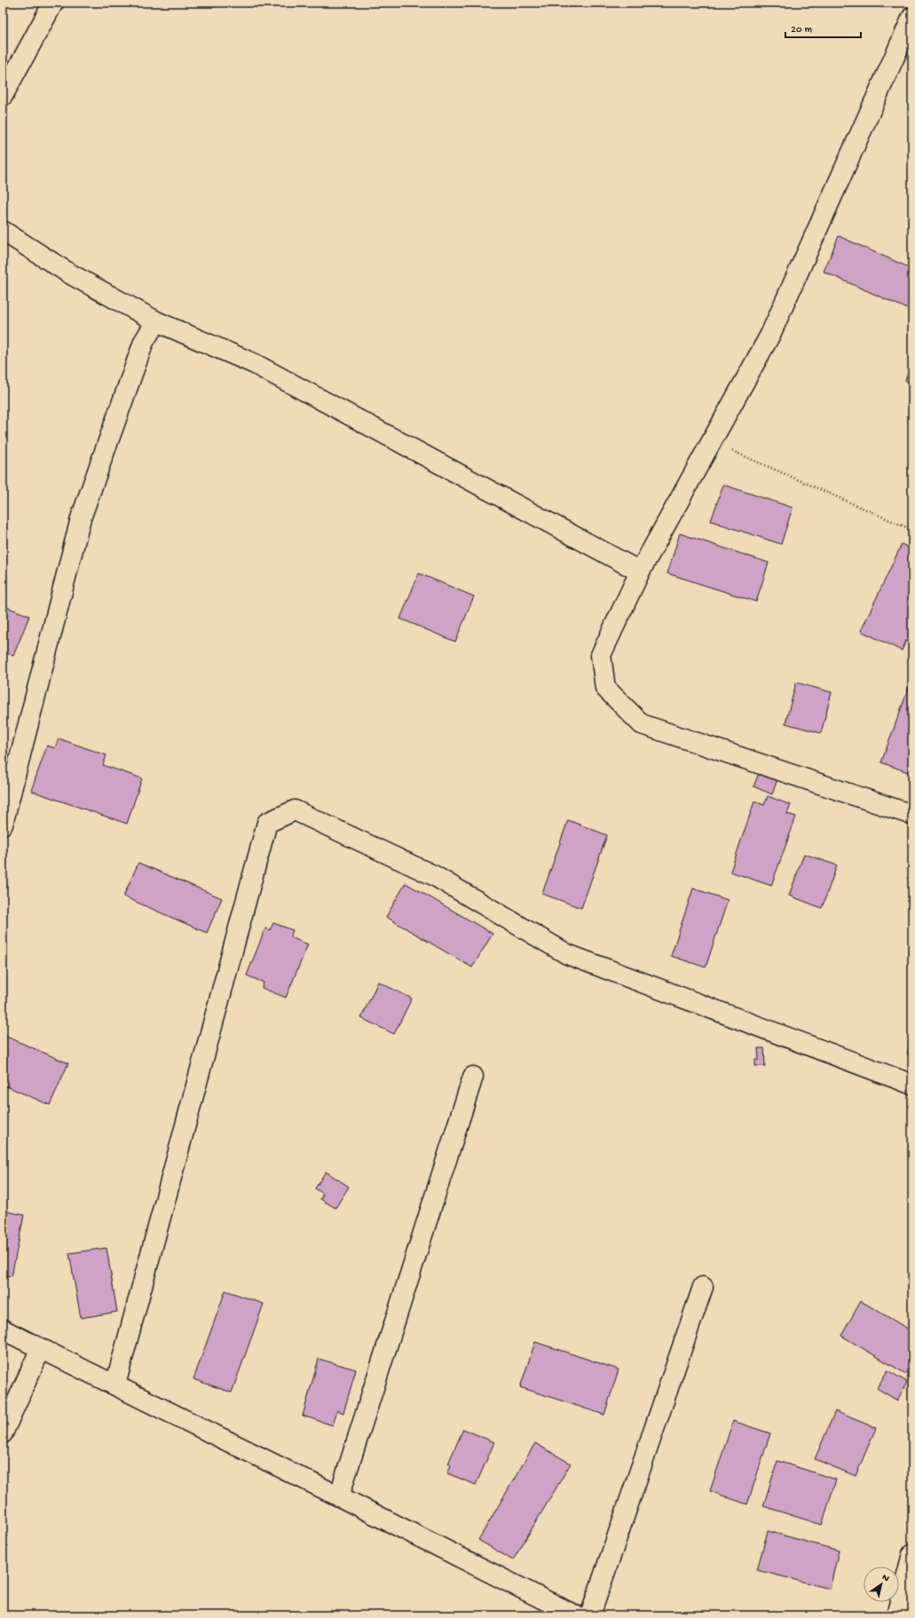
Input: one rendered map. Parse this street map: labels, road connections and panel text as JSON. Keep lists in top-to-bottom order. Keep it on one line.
{"scale_bar":"20 m","north":"top right"}
